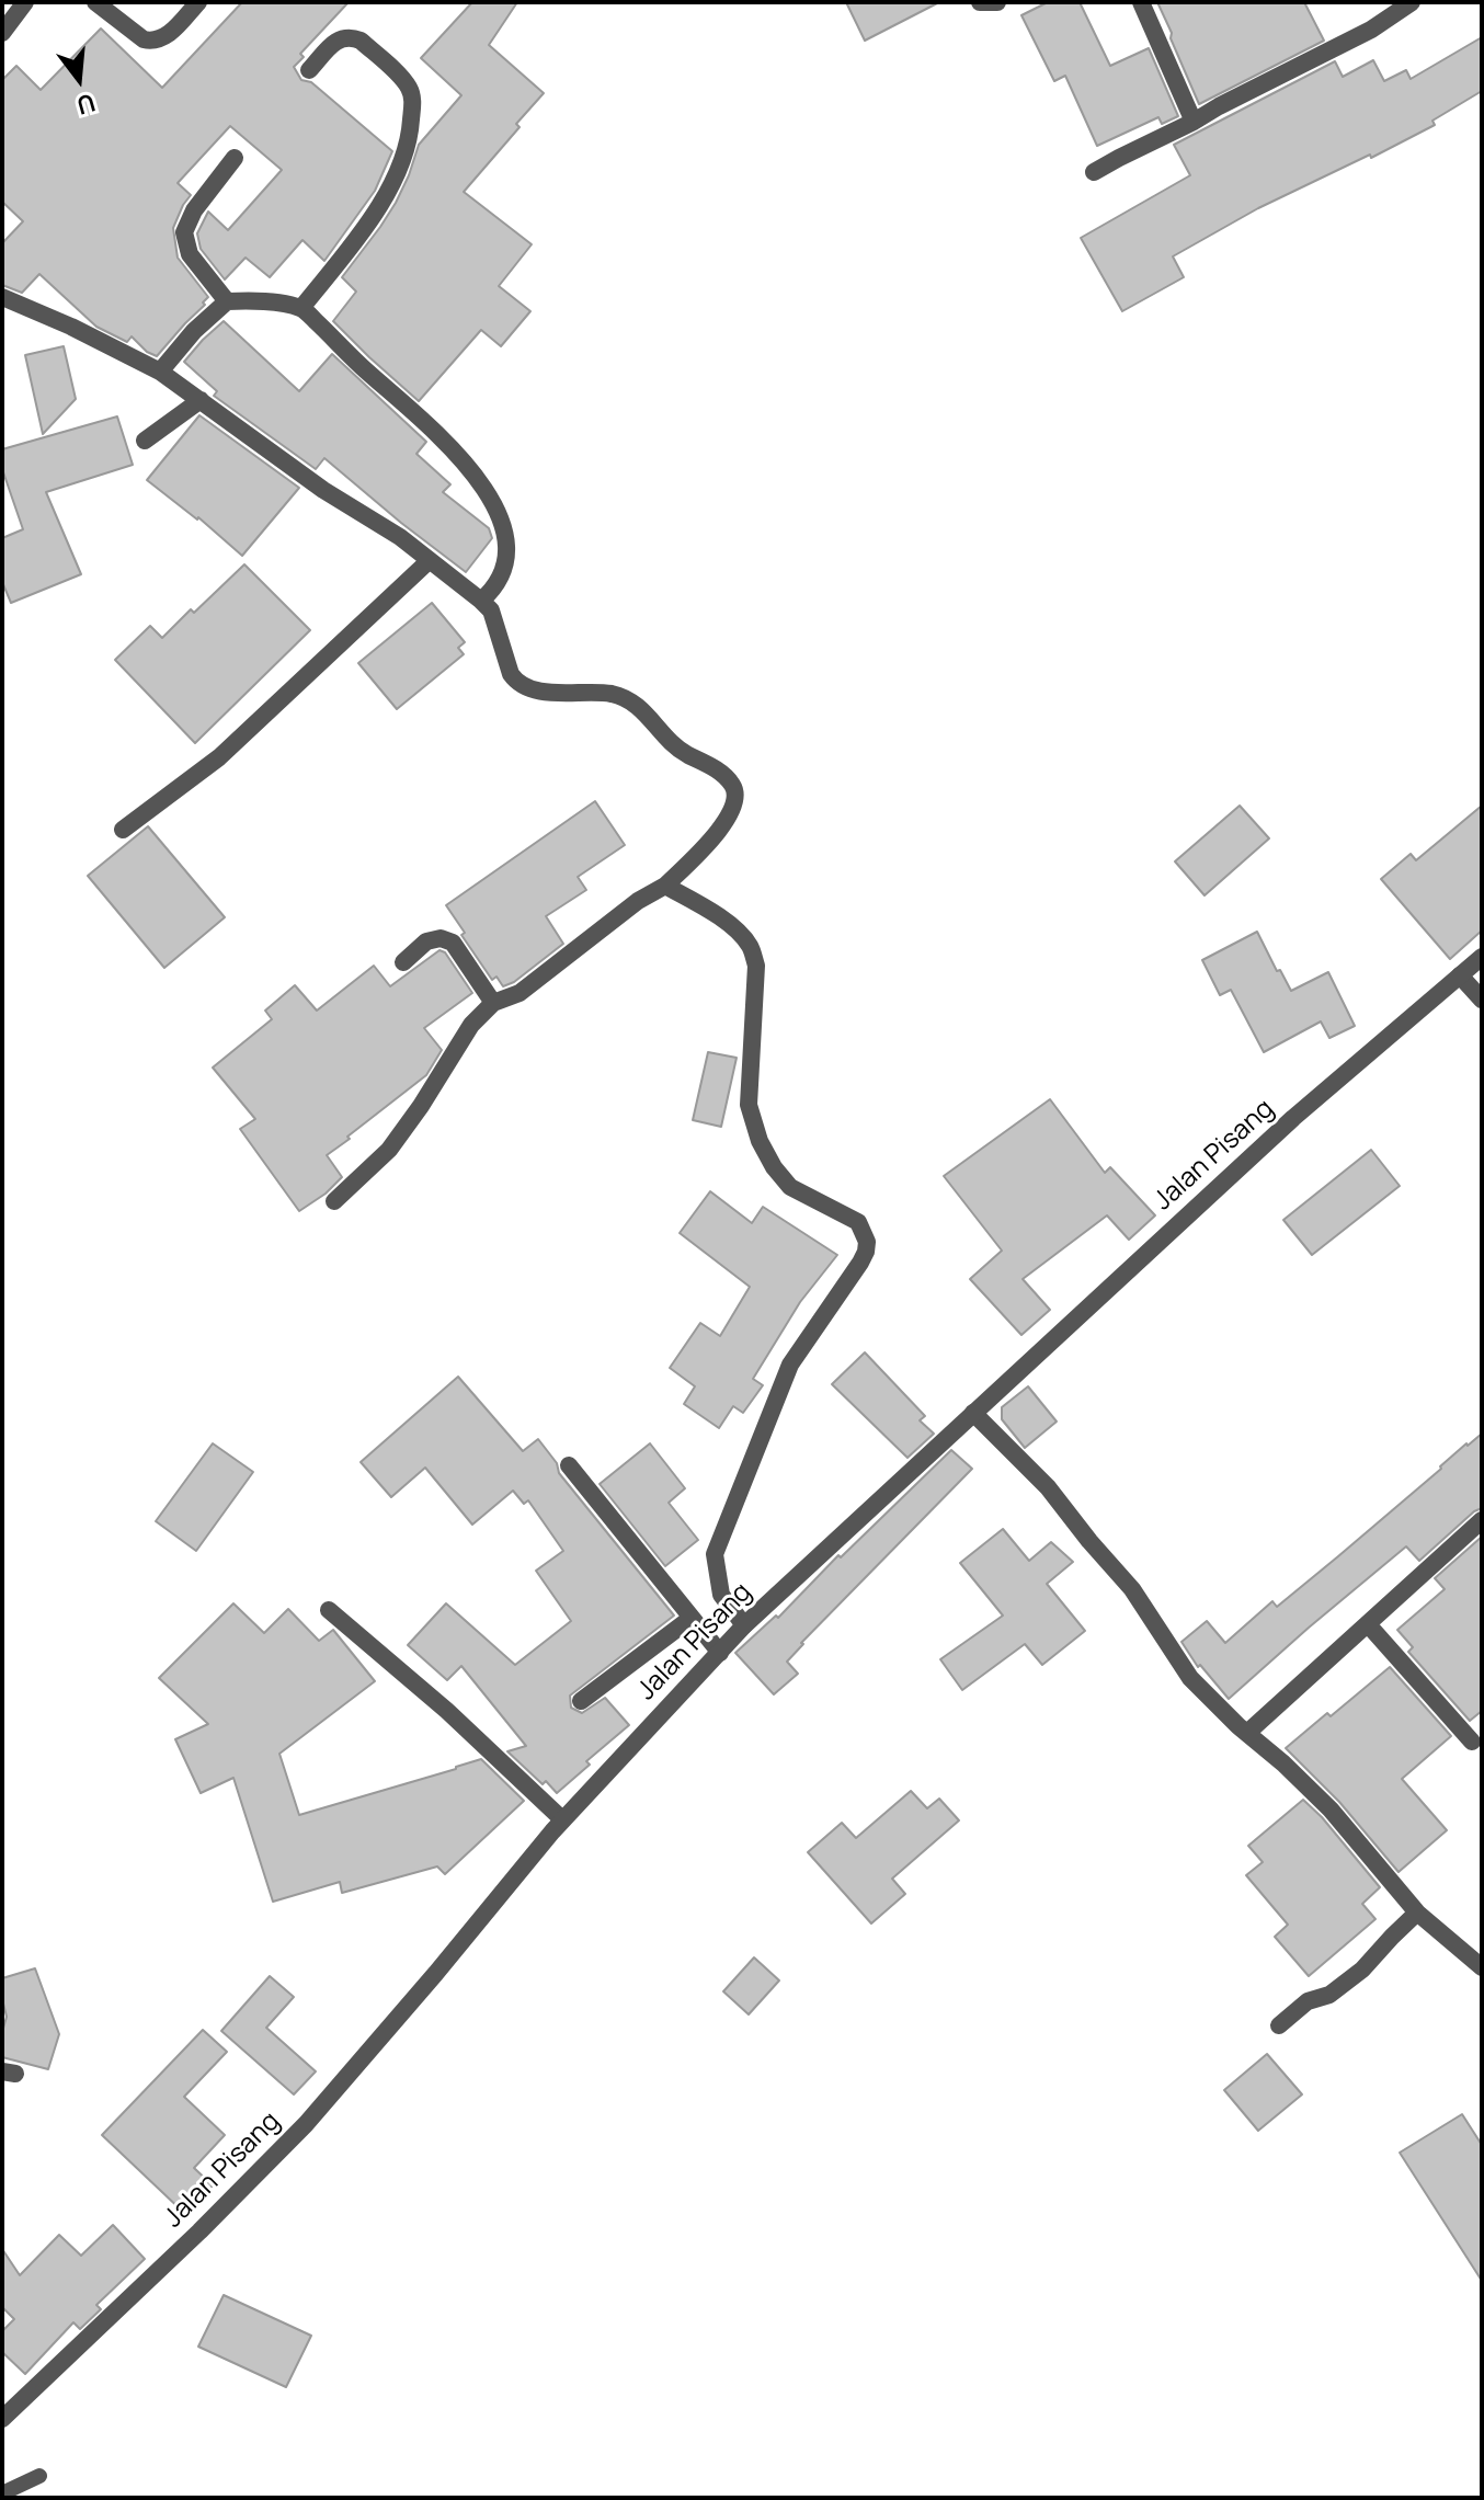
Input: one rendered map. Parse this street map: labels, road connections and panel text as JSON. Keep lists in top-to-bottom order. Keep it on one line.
{"streets":{"street":["Jalan Pisang"]},"north":"bottom"}
